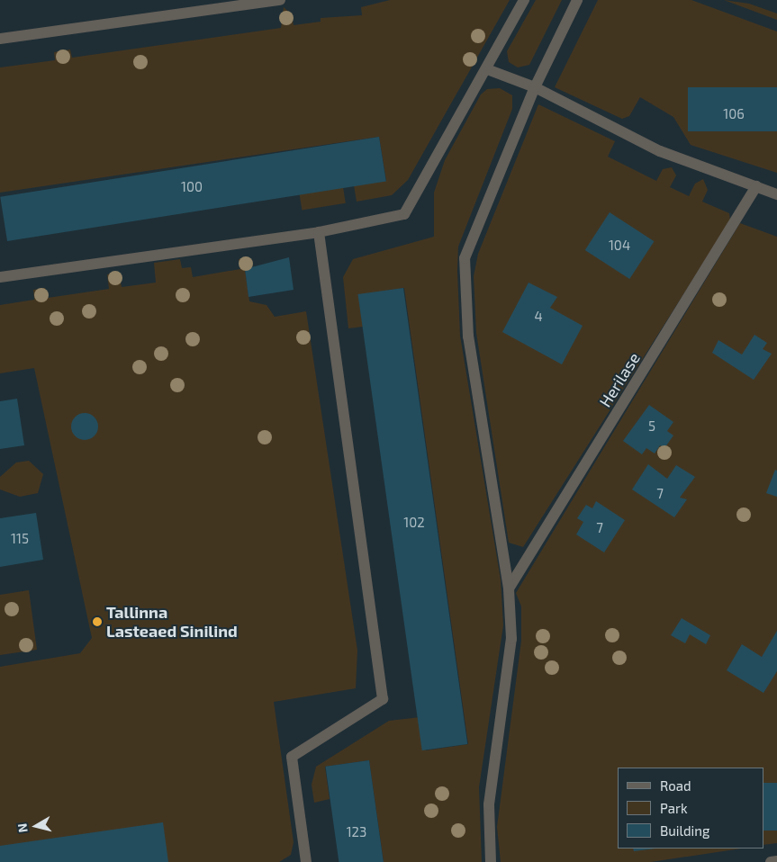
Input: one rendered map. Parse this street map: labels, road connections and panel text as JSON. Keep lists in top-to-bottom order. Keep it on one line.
{"streets":{"street":["Herilase"]},"places":["Tallinna Lasteaed Sinilind"],"house_numbers":["106","100","104","4","5","7","102","7","115","123"],"legend":["Road","Park","Building"],"north":"left"}
